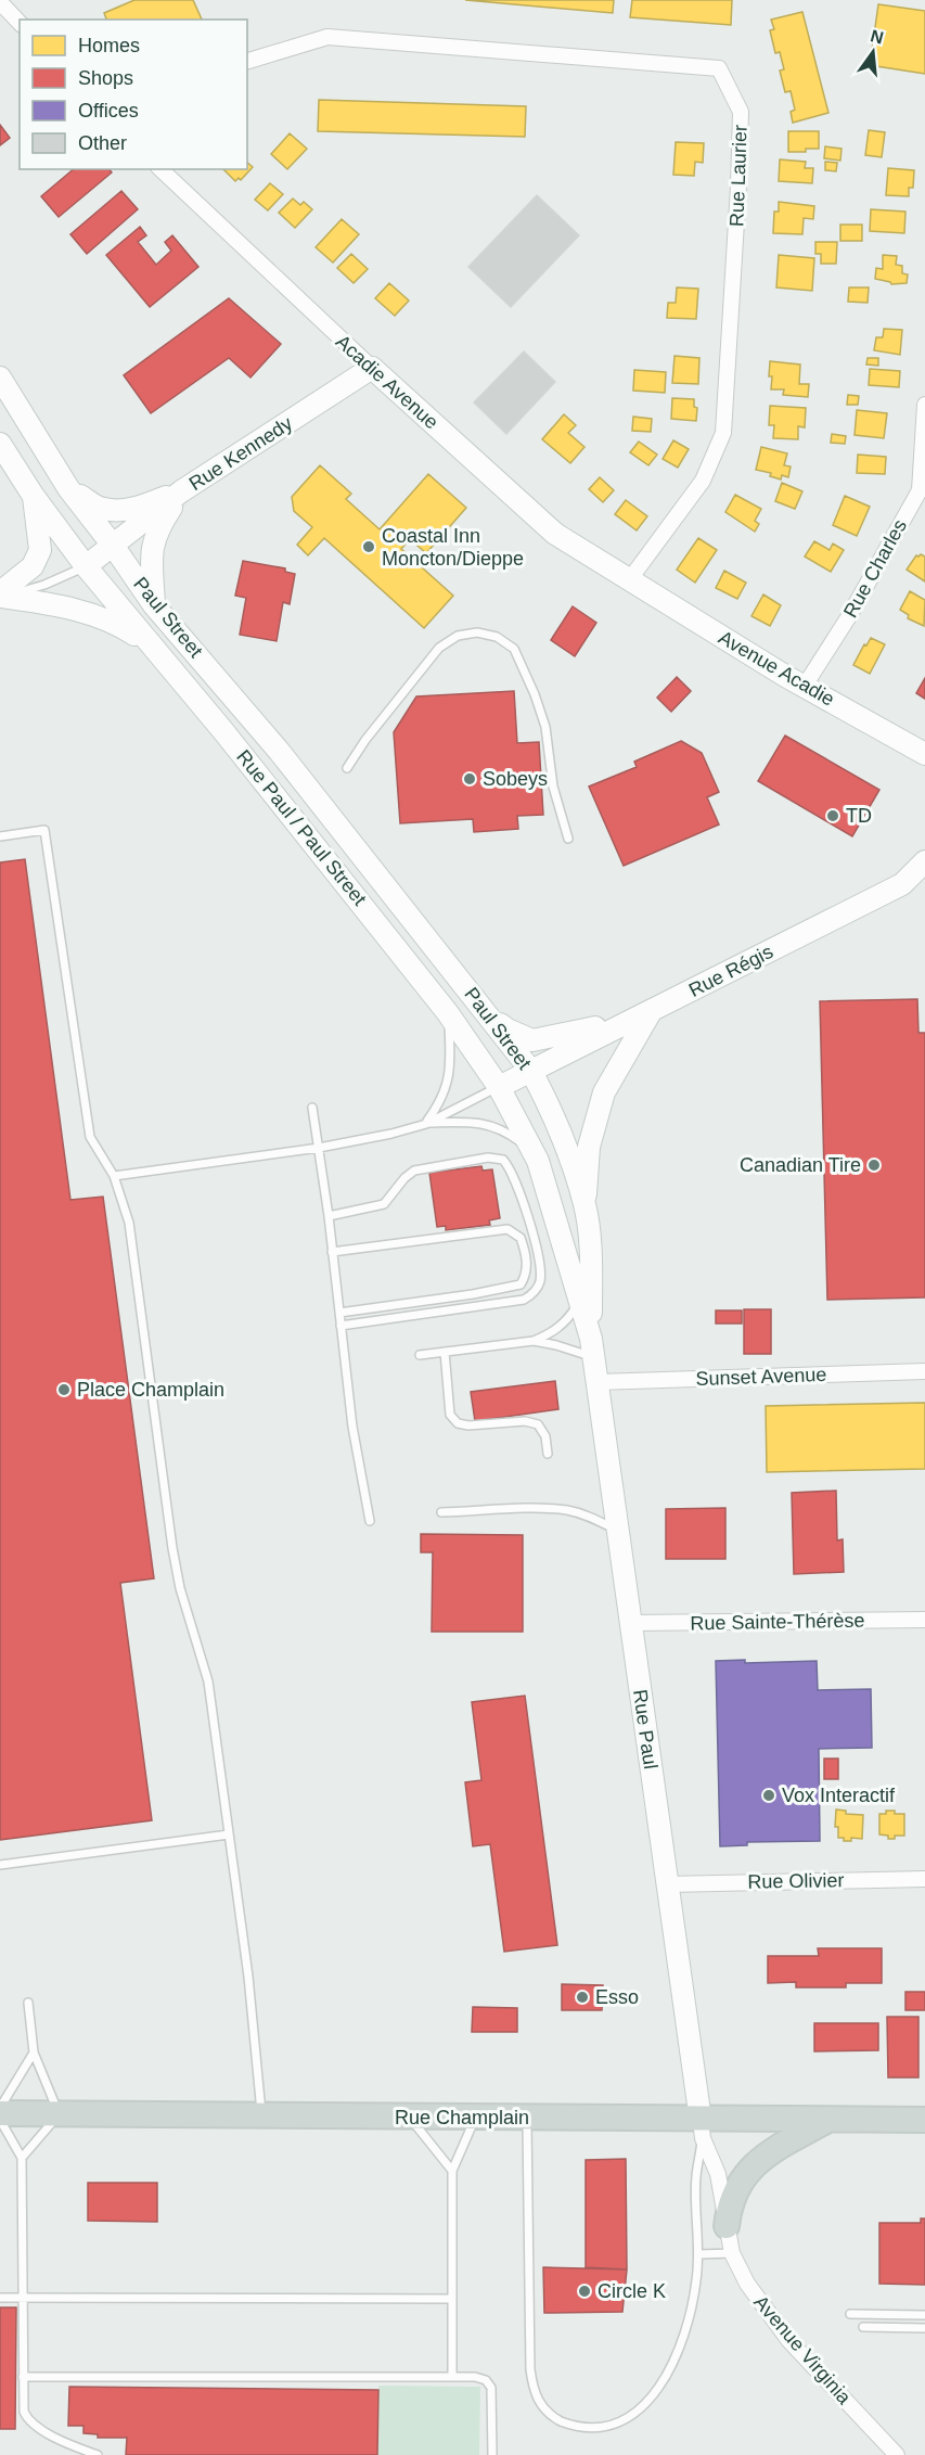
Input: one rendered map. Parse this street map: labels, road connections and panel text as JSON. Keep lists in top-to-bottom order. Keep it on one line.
{"streets":{"main road":["Acadie Avenue","Rue Kennedy","Paul Street","Avenue Acadie","Rue Paul / Paul Street","Rue Régis","Rue Paul","Rue Champlain"],"street":["Rue Laurier","Rue Charles","Sunset Avenue","Rue Sainte-Thérèse","Rue Olivier","Avenue Virginia"]},"crossings":[["Rue Laurier","Acadie Avenue"],["Rue Laurier","Avenue Acadie"],["Acadie Avenue","Rue Kennedy"],["Acadie Avenue","Avenue Acadie"],["Rue Kennedy","Paul Street"],["Rue Charles","Avenue Acadie"],["Paul Street","Rue Paul / Paul Street"],["Paul Street","Rue Régis"],["Paul Street","Rue Paul"],["Sunset Avenue","Rue Paul"],["Rue Sainte-Thérèse","Rue Paul"],["Rue Paul","Rue Olivier"],["Rue Paul","Rue Champlain"],["Rue Paul","Avenue Virginia"],["Rue Champlain","Avenue Virginia"]],"places":["Coastal Inn Moncton/Dieppe","Sobeys","TD","Canadian Tire","Place Champlain","Vox Interactif","Esso","Circle K"],"legend":["Homes","Shops","Offices","Other"],"north":"top"}
